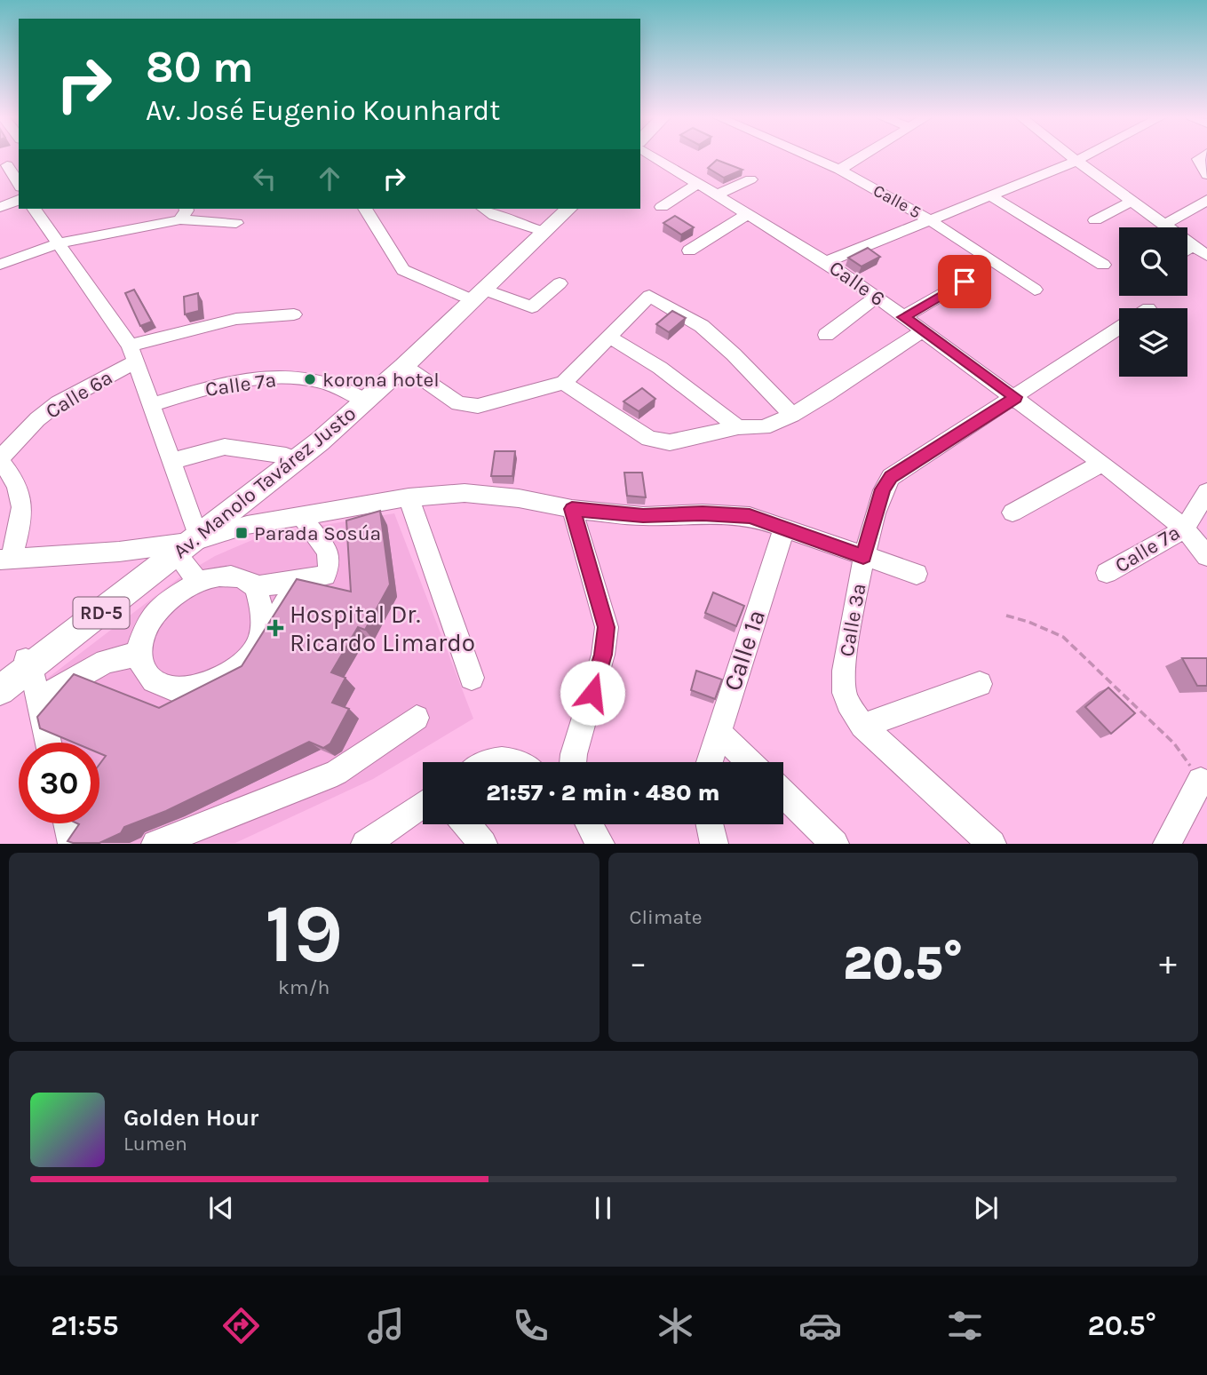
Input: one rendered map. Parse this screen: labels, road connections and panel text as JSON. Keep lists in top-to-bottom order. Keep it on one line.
{"streets":{"main road":["Av. Manolo Tavárez Justo","RD-5"],"street":["Calle 5","Calle 6","Calle 7ª","Calle 6ª","Calle 3ª","Calle 1ª"]},"crossings":[["Calle 6","Calle 7ª"],["Calle 6","Calle 3ª"],["Calle 7ª","Av. Manolo Tavárez Justo"]],"places":{"other":["korona hotel"],"transit":["Parada Sosúa"],"health":["Hospital Dr. Ricardo Limardo"]},"page":{"turn":["80 m","Av. José Eugenio Kounhardt"],"limit":"30","trip":"21:57 · 2 min · 480 m","tile":[["19","km/h"],"Climate"],"heat":["−","20.5°","+"],"song":["Golden Hour","Lumen"],"tabs":["21:55","20.5°"]}}
